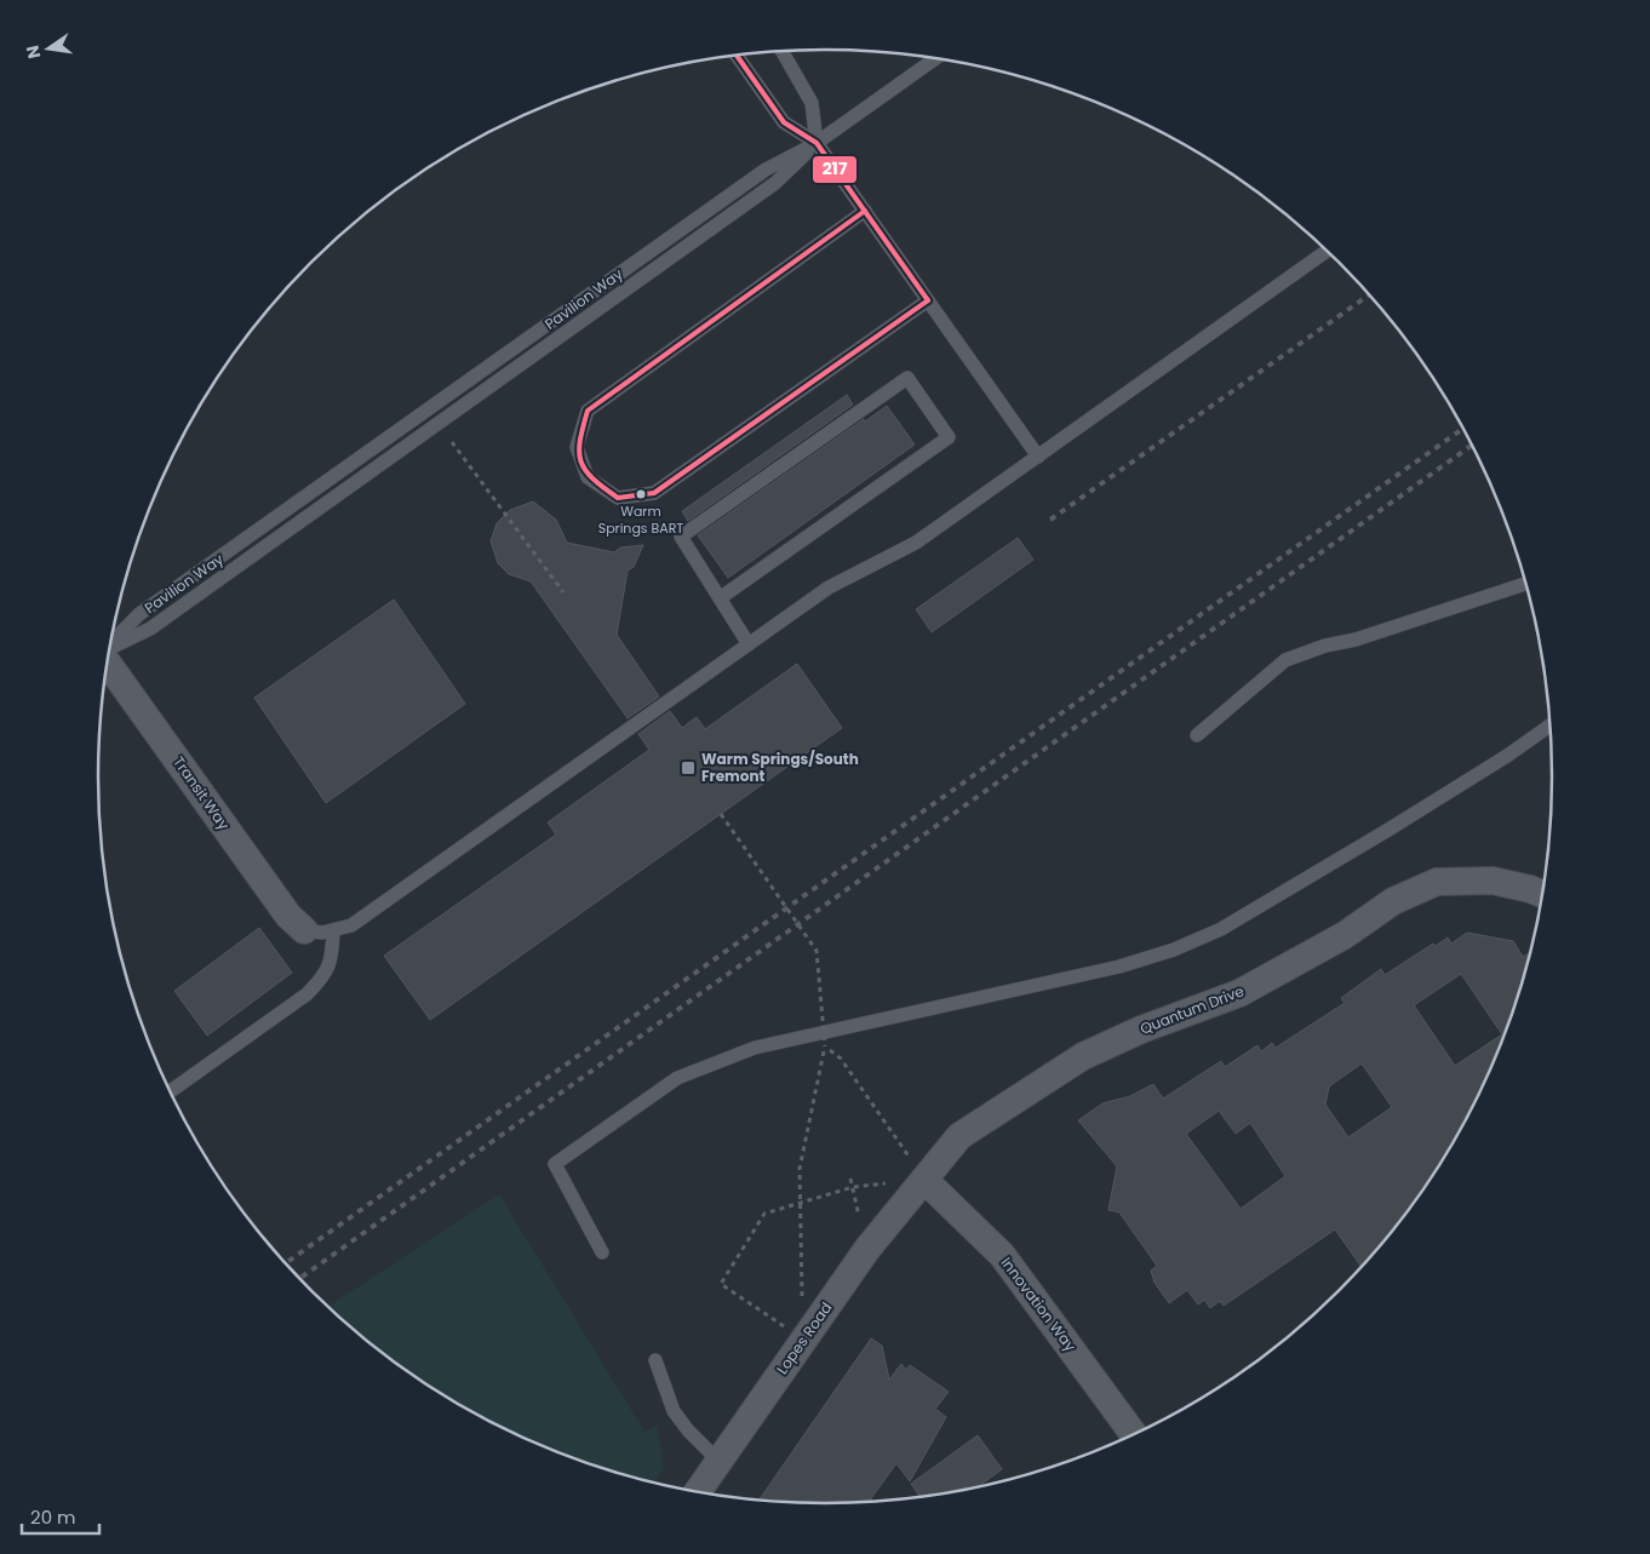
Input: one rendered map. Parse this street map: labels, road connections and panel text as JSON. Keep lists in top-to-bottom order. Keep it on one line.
{"streets":{"street":["Transit Way","Quantum Drive","Innovation Way","Lopes Road"],"lane":["Pavilion Way"]},"crossings":[["Quantum Drive","Innovation Way"],["Quantum Drive","Lopes Road"],["Innovation Way","Lopes Road"]],"places":{"other":["Warm Springs BART"],"transit":["Warm Springs/South Fremont"]},"lines":["transit line 217"],"scale_bar":"20 m","north":"left"}
